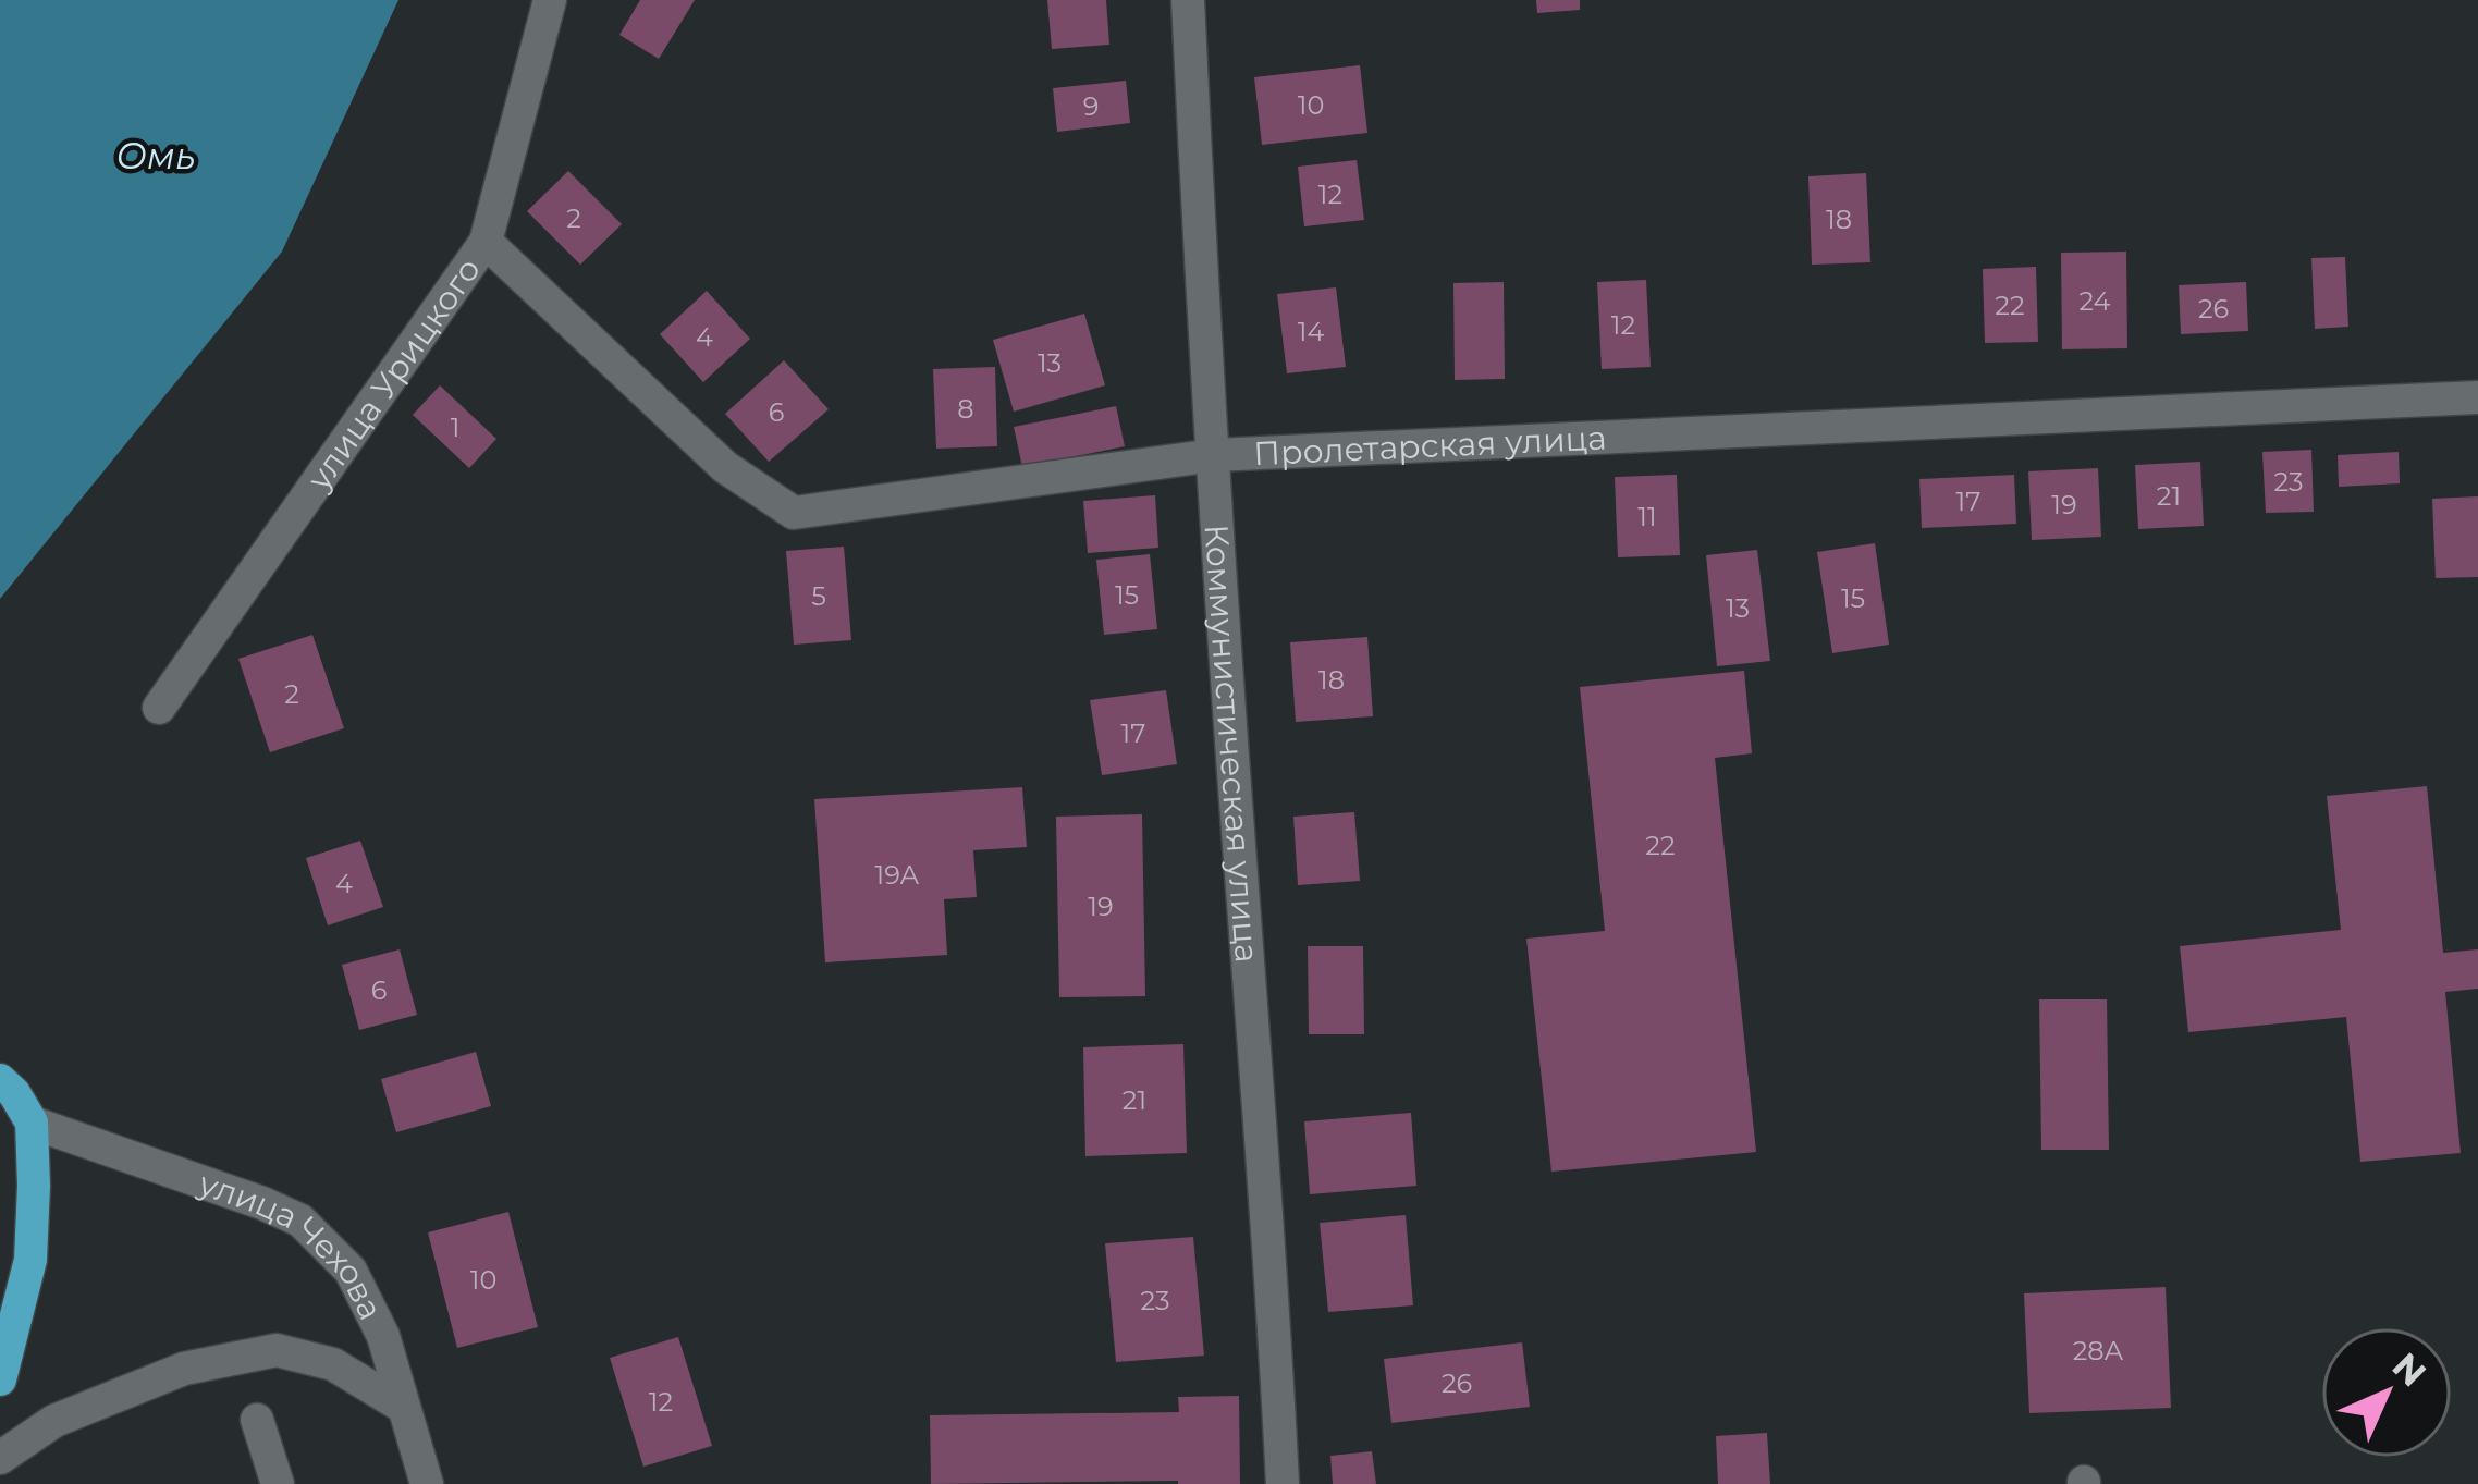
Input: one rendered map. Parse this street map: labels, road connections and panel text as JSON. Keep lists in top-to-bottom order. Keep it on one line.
{"streets":{"street":["улица Урицкого","Пролетарская улица","Коммунистическая улица","улица Чехова"]},"crossings":[["улица Урицкого","Пролетарская улица"],["Пролетарская улица","Коммунистическая улица"]],"water":["Омь"],"house_numbers":["10","9","12","2","18","24","22","26","12","14","4","13","8","6","1","23","21","17","19","11","15","5","15","13","18","2","17","22","19А","4","19","6","21","10","23","28А","26","12"],"north":"top right"}
